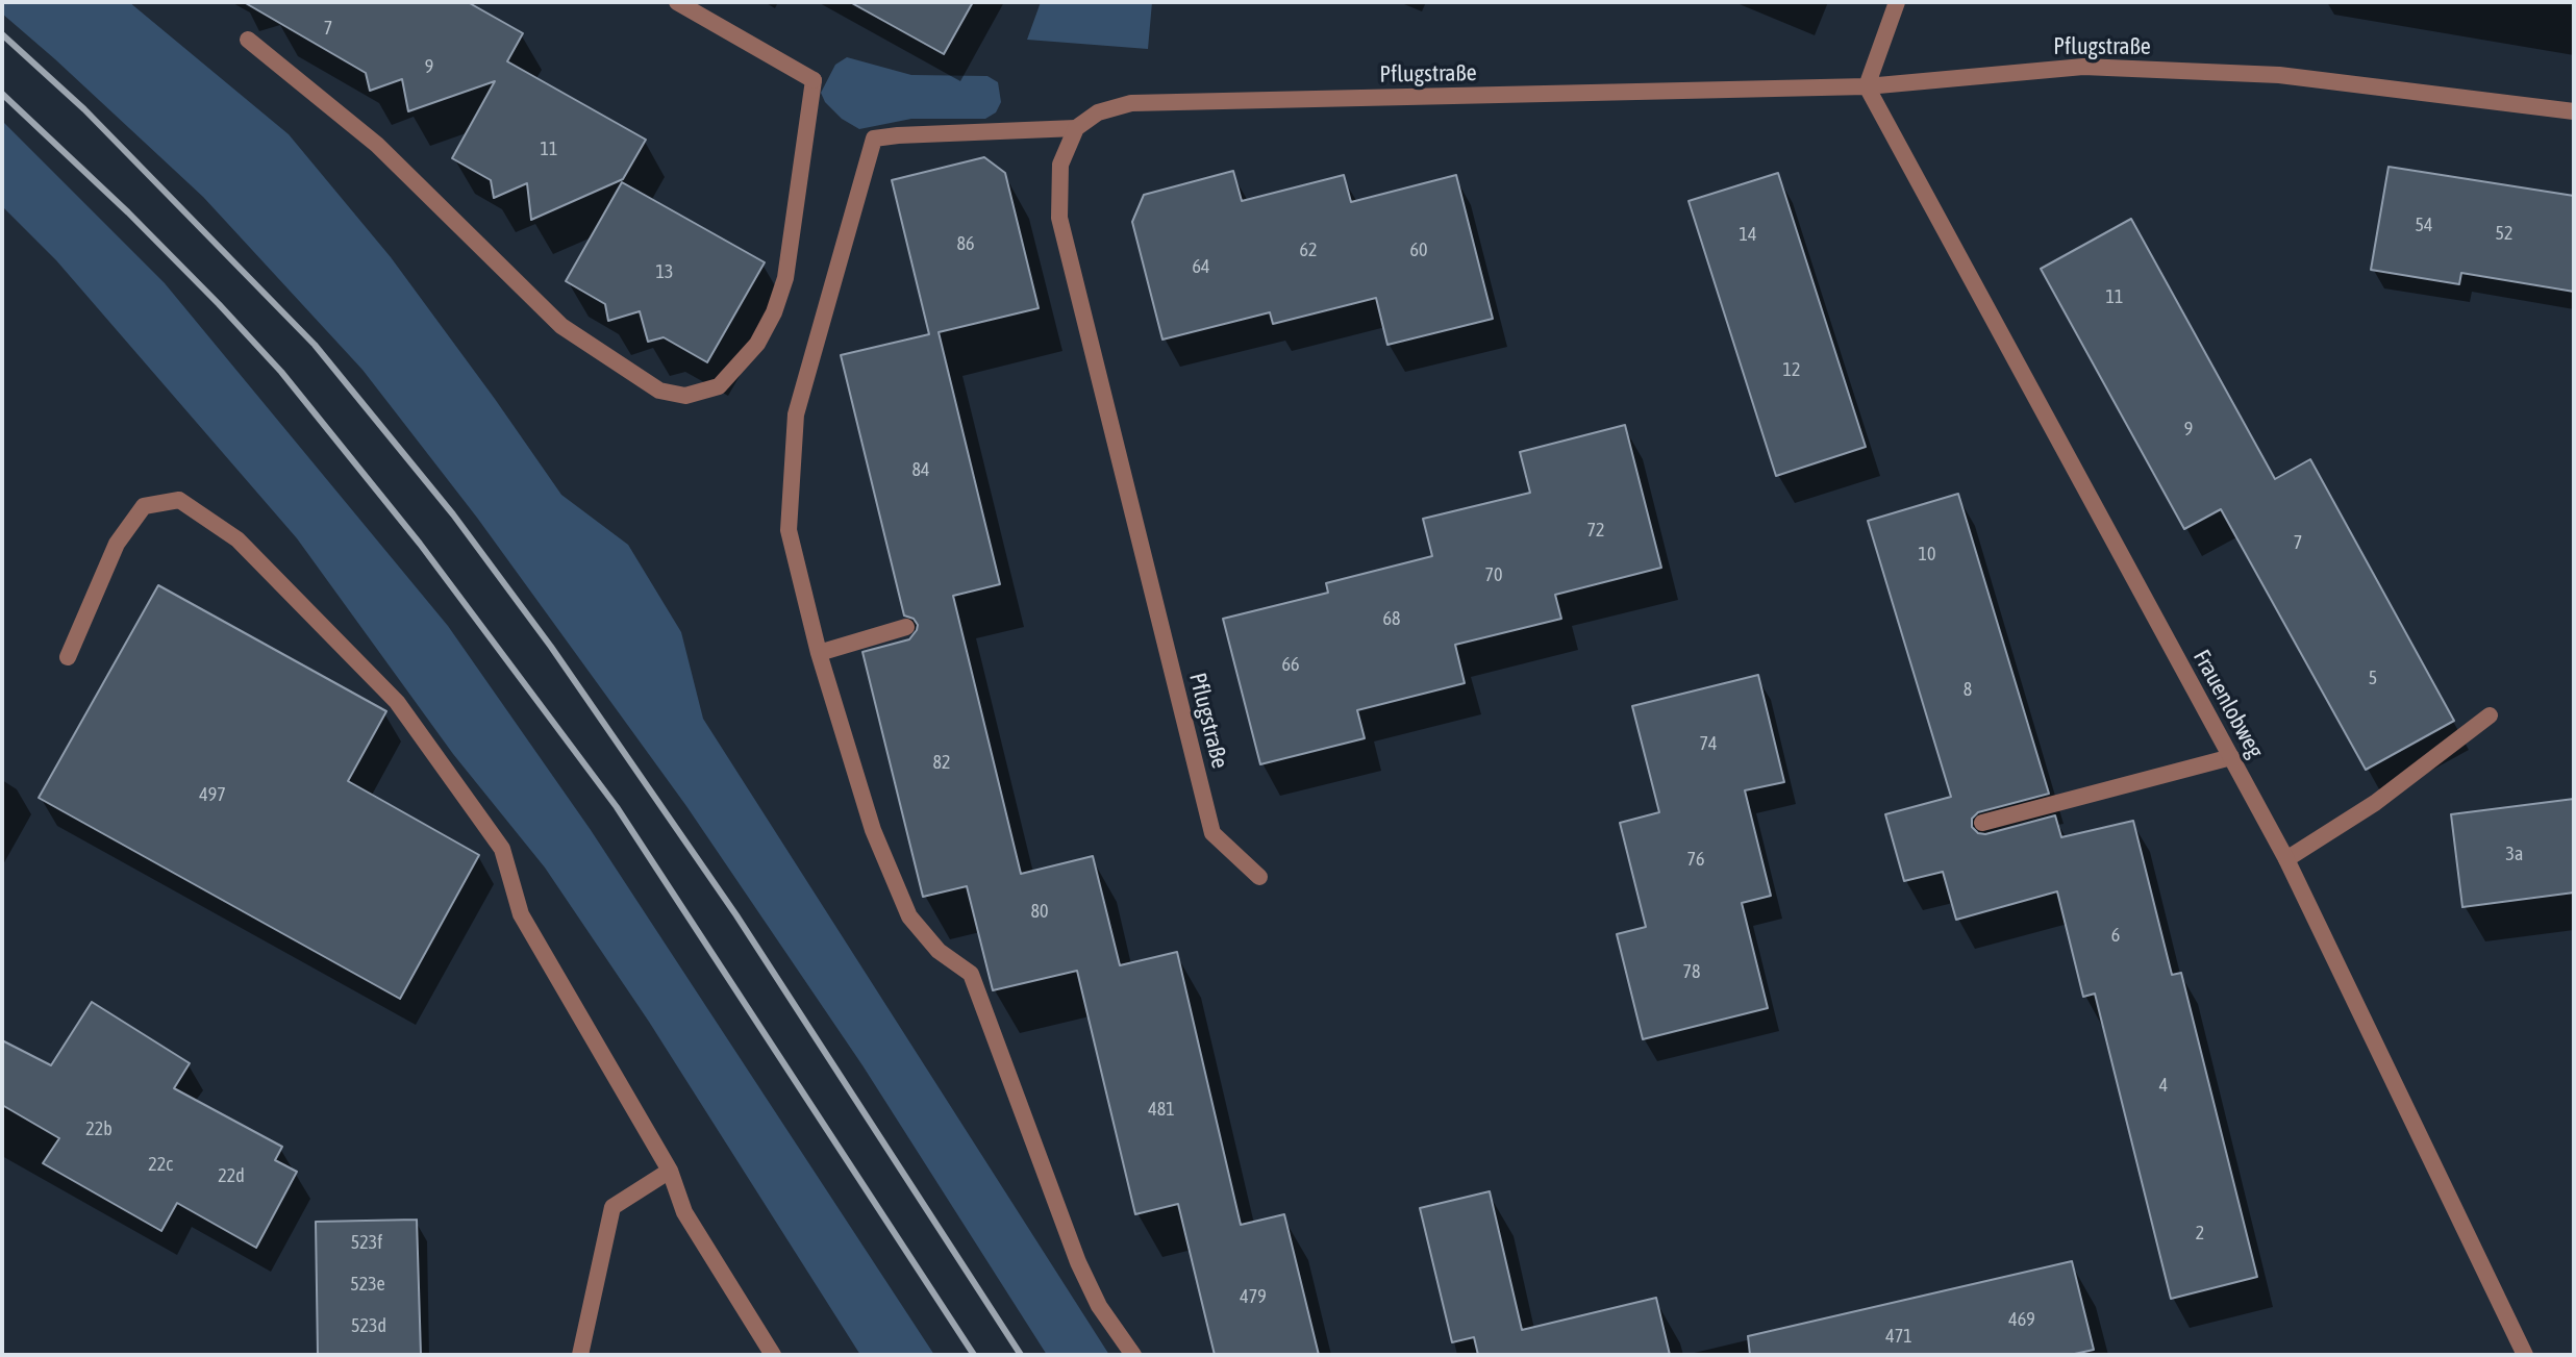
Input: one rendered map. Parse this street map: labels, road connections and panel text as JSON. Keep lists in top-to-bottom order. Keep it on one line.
{"streets":{"street":["Pflugstraße","Frauenlobweg"]},"crossings":[["Pflugstraße","Frauenlobweg"]],"house_numbers":["7","9","11","54","52","14","86","62","60","64","13","11","12","9","84","72","7","10","70","68","66","5","8","74","82","497","3a","76","80","6","78","4","481","22b","22c","22d","2","523f","523e","479","469","523d","471"]}
